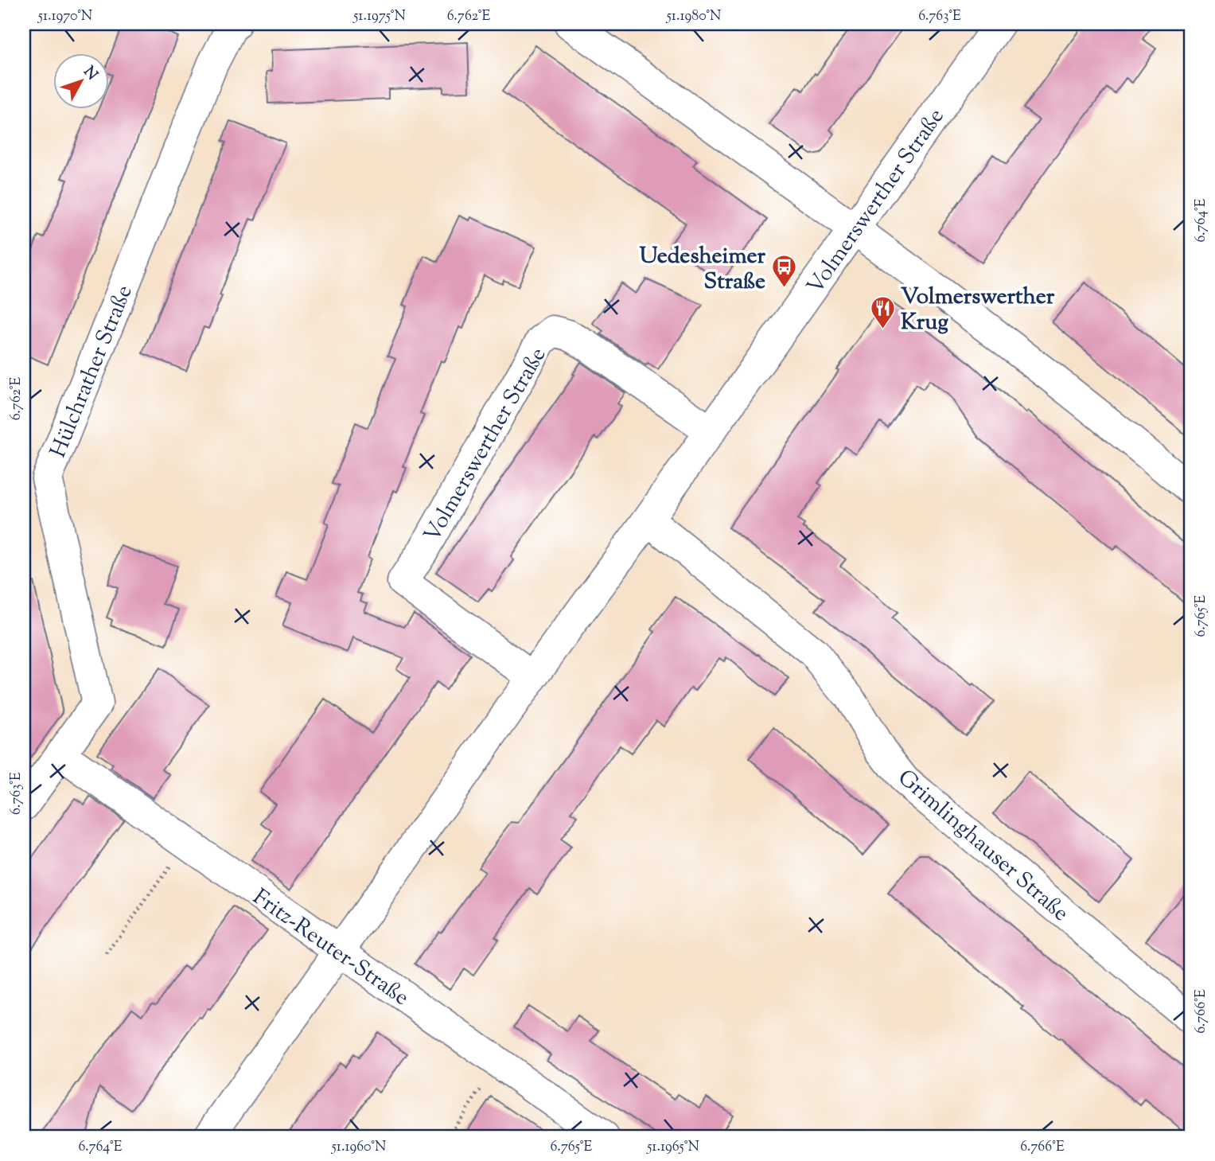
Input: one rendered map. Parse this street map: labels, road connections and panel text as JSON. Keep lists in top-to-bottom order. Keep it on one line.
{"streets":{"street":["Volmerswerther Straße","Hülchrather Straße","Grimlinghauser Straße","Fritz-Reuter-Straße"]},"crossings":[["Volmerswerther Straße","Grimlinghauser Straße"],["Volmerswerther Straße","Fritz-Reuter-Straße"],["Hülchrather Straße","Fritz-Reuter-Straße"]],"places":{"bus stop":["Uedesheimer Straße"],"restaurant":["Volmerswerther Krug"]},"north":"top right","coordinates":["51.1970°N","51.1975°N","6.762°E","51.1980°N","6.763°E","6.764°E","6.765°E","6.766°E","51.1960°N","51.1965°N"]}
